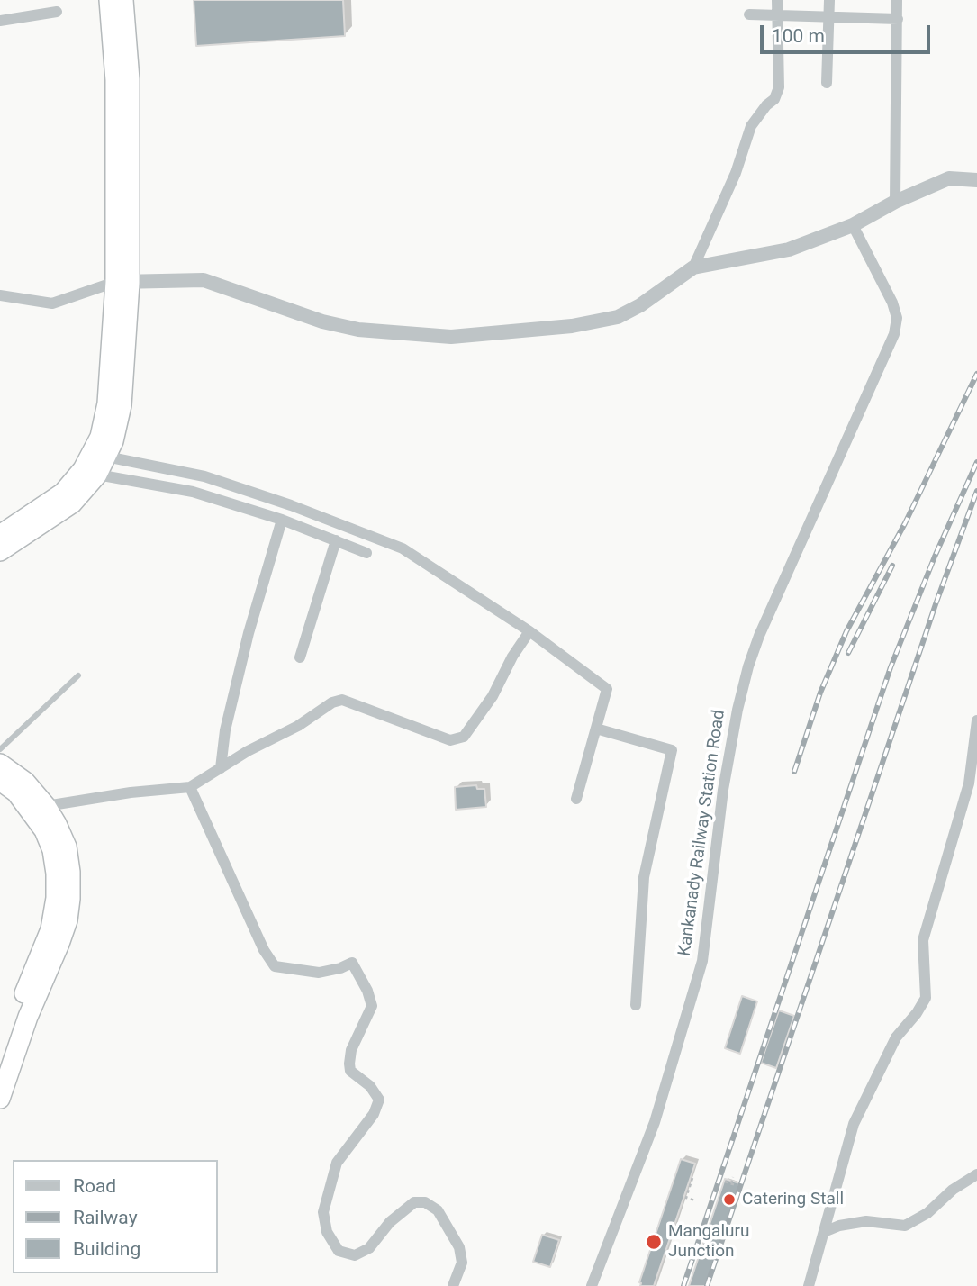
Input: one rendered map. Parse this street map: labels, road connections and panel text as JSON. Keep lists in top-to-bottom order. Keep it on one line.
{"streets":{"street":["Kankanady Railway Station Road"]},"places":["Catering Stall","Mangaluru Junction"],"legend":["Road","Railway","Building"],"scale_bar":"100 m"}
